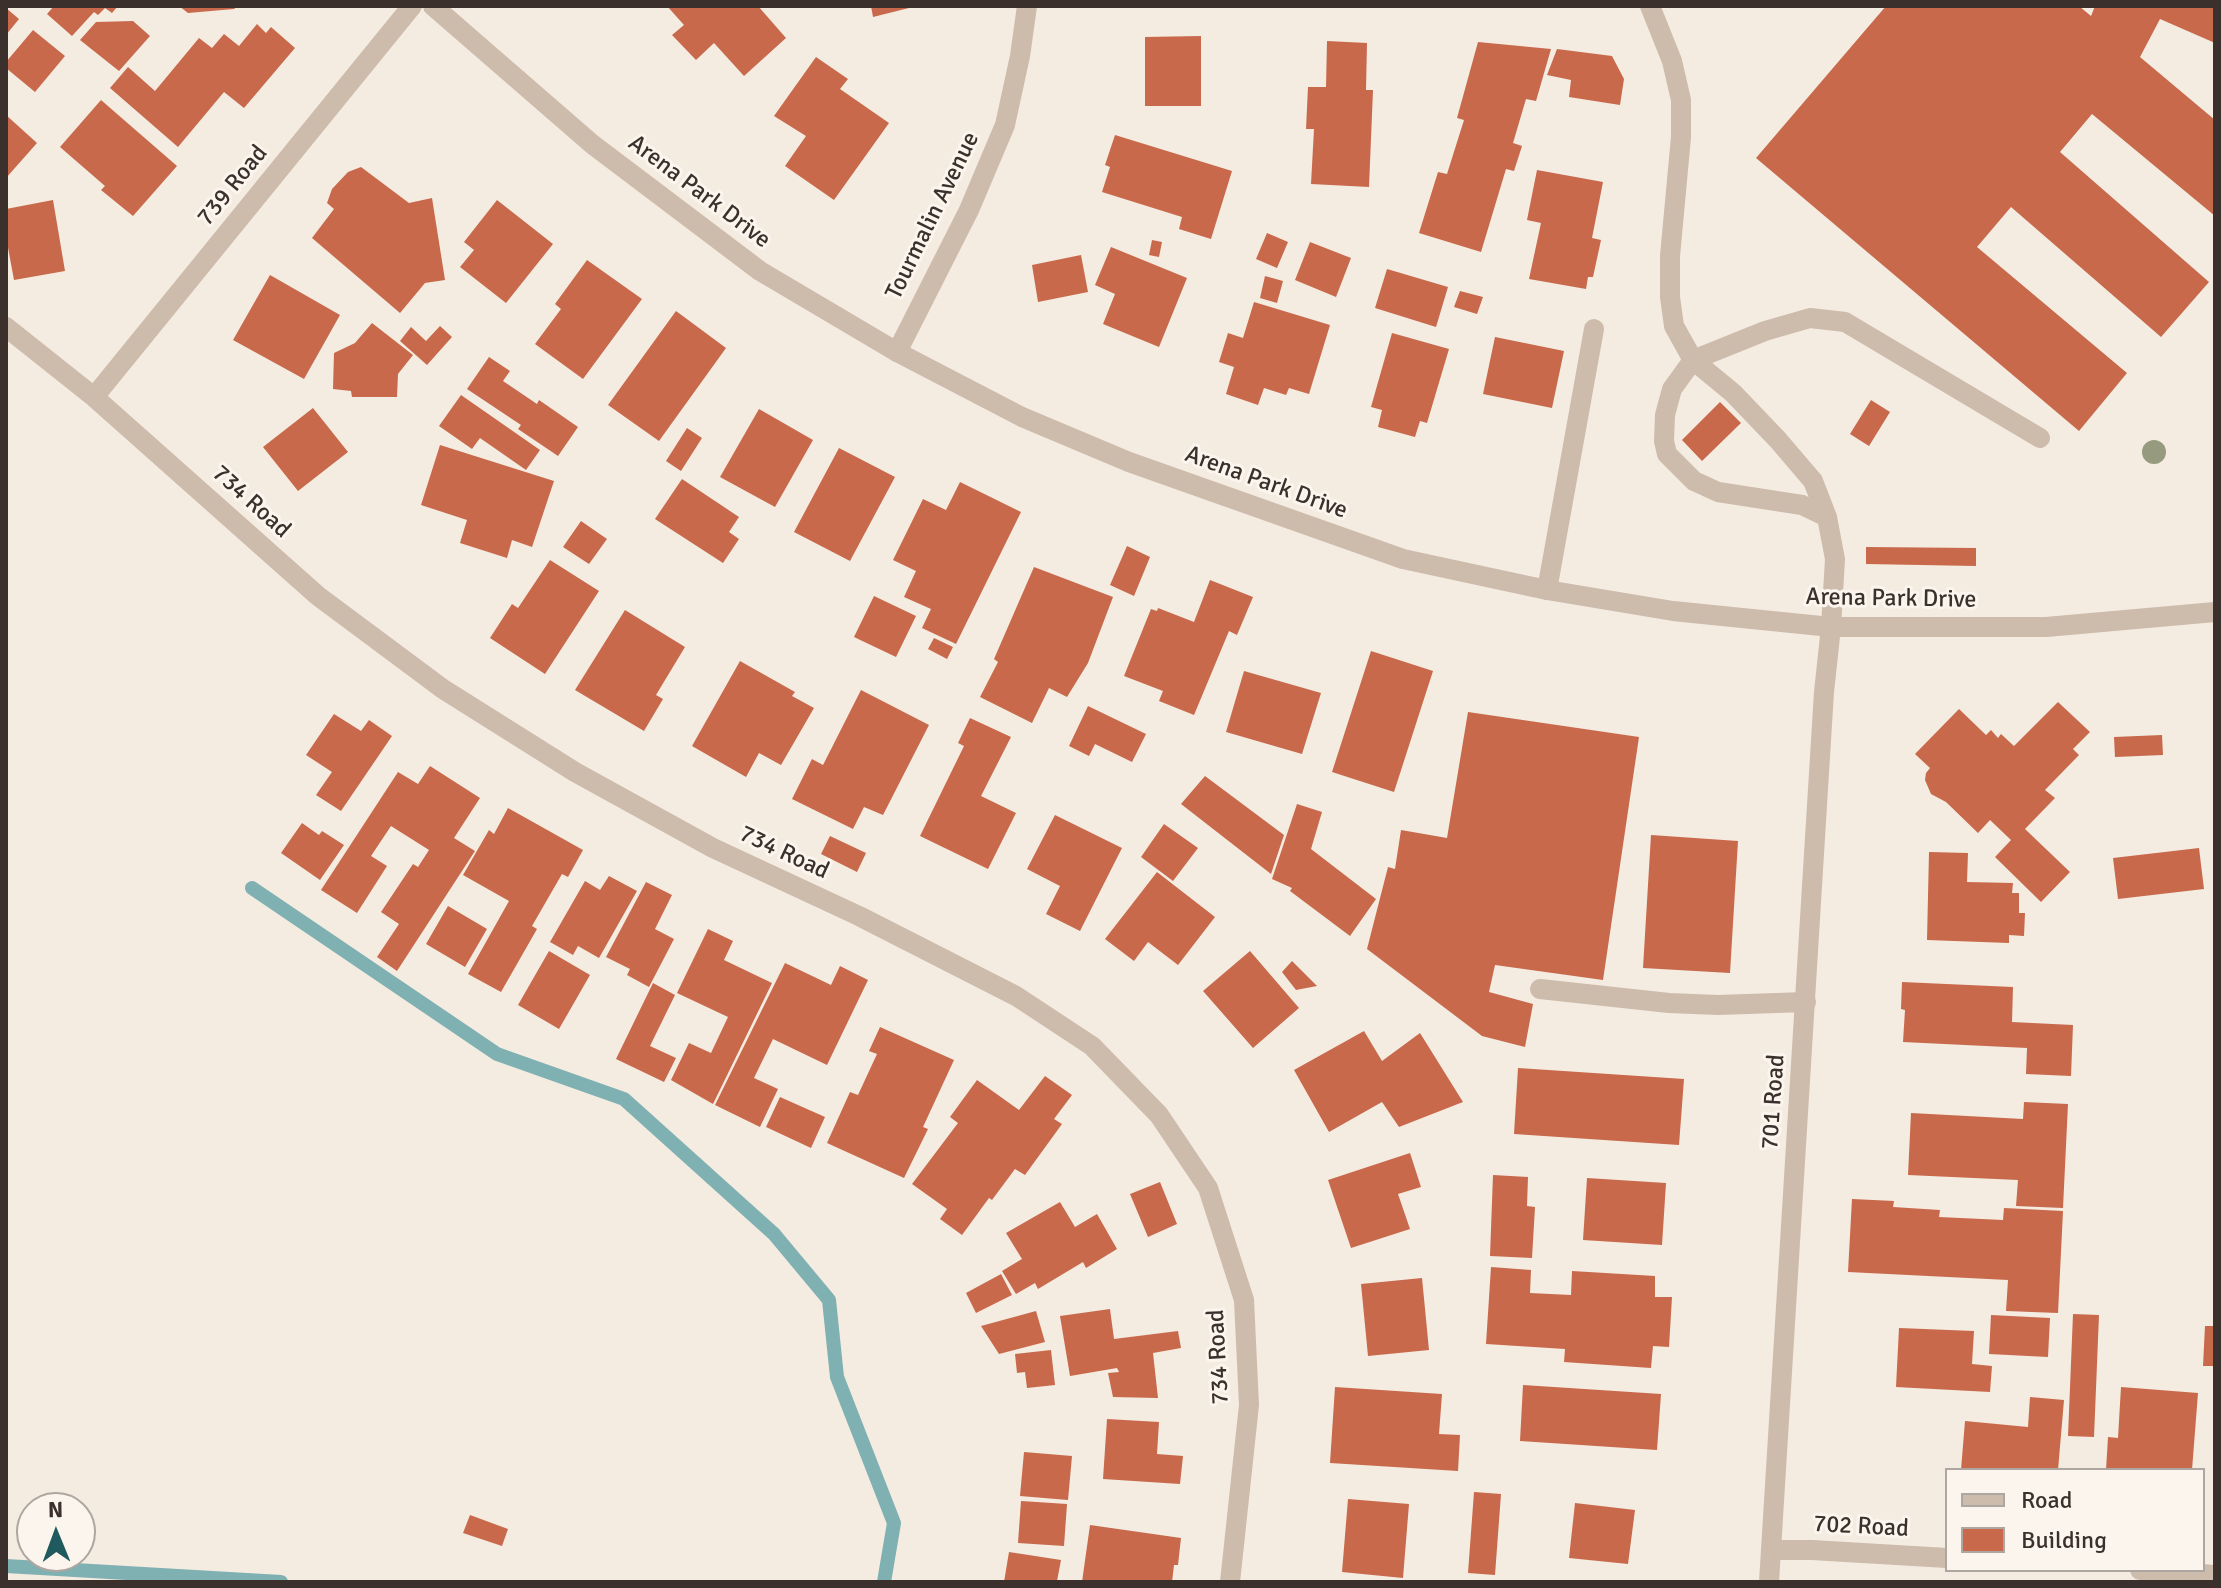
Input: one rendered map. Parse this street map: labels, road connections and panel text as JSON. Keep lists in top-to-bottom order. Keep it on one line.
{"streets":{"street":["739 Road","Arena Park Drive","Tourmalin Avenue","734 Road","701 Road","702 Road"]},"crossings":[["739 Road","734 Road"],["Arena Park Drive","Tourmalin Avenue"],["Arena Park Drive","701 Road"],["701 Road","702 Road"]],"legend":["Road","Building"],"north":"top"}
